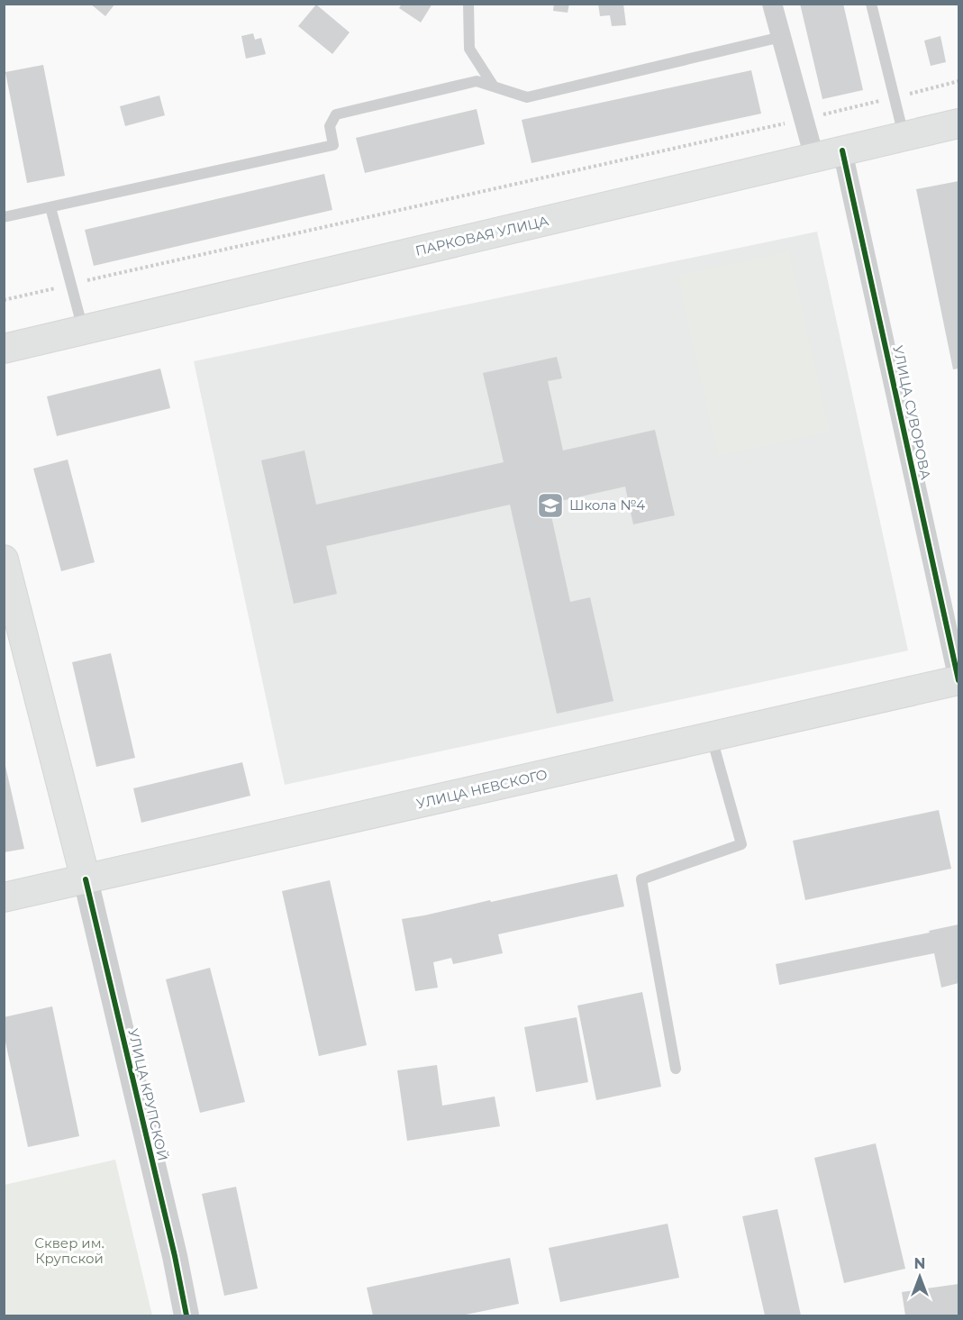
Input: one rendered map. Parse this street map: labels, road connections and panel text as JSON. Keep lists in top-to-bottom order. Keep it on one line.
{"streets":{"main road":["ПАРКОВАЯ УЛИЦА","УЛИЦА НЕВСКОГО","УЛИЦА КРУПСКОЙ"],"street":["УЛИЦА СУВОРОВА"]},"crossings":[["ПАРКОВАЯ УЛИЦА","УЛИЦА СУВОРОВА"],["УЛИЦА СУВОРОВА","УЛИЦА НЕВСКОГО"],["УЛИЦА НЕВСКОГО","УЛИЦА КРУПСКОЙ"]],"parks":["Сквер им. Крупской"],"places":{"school or university":["Школа №4"]},"north":"top"}
